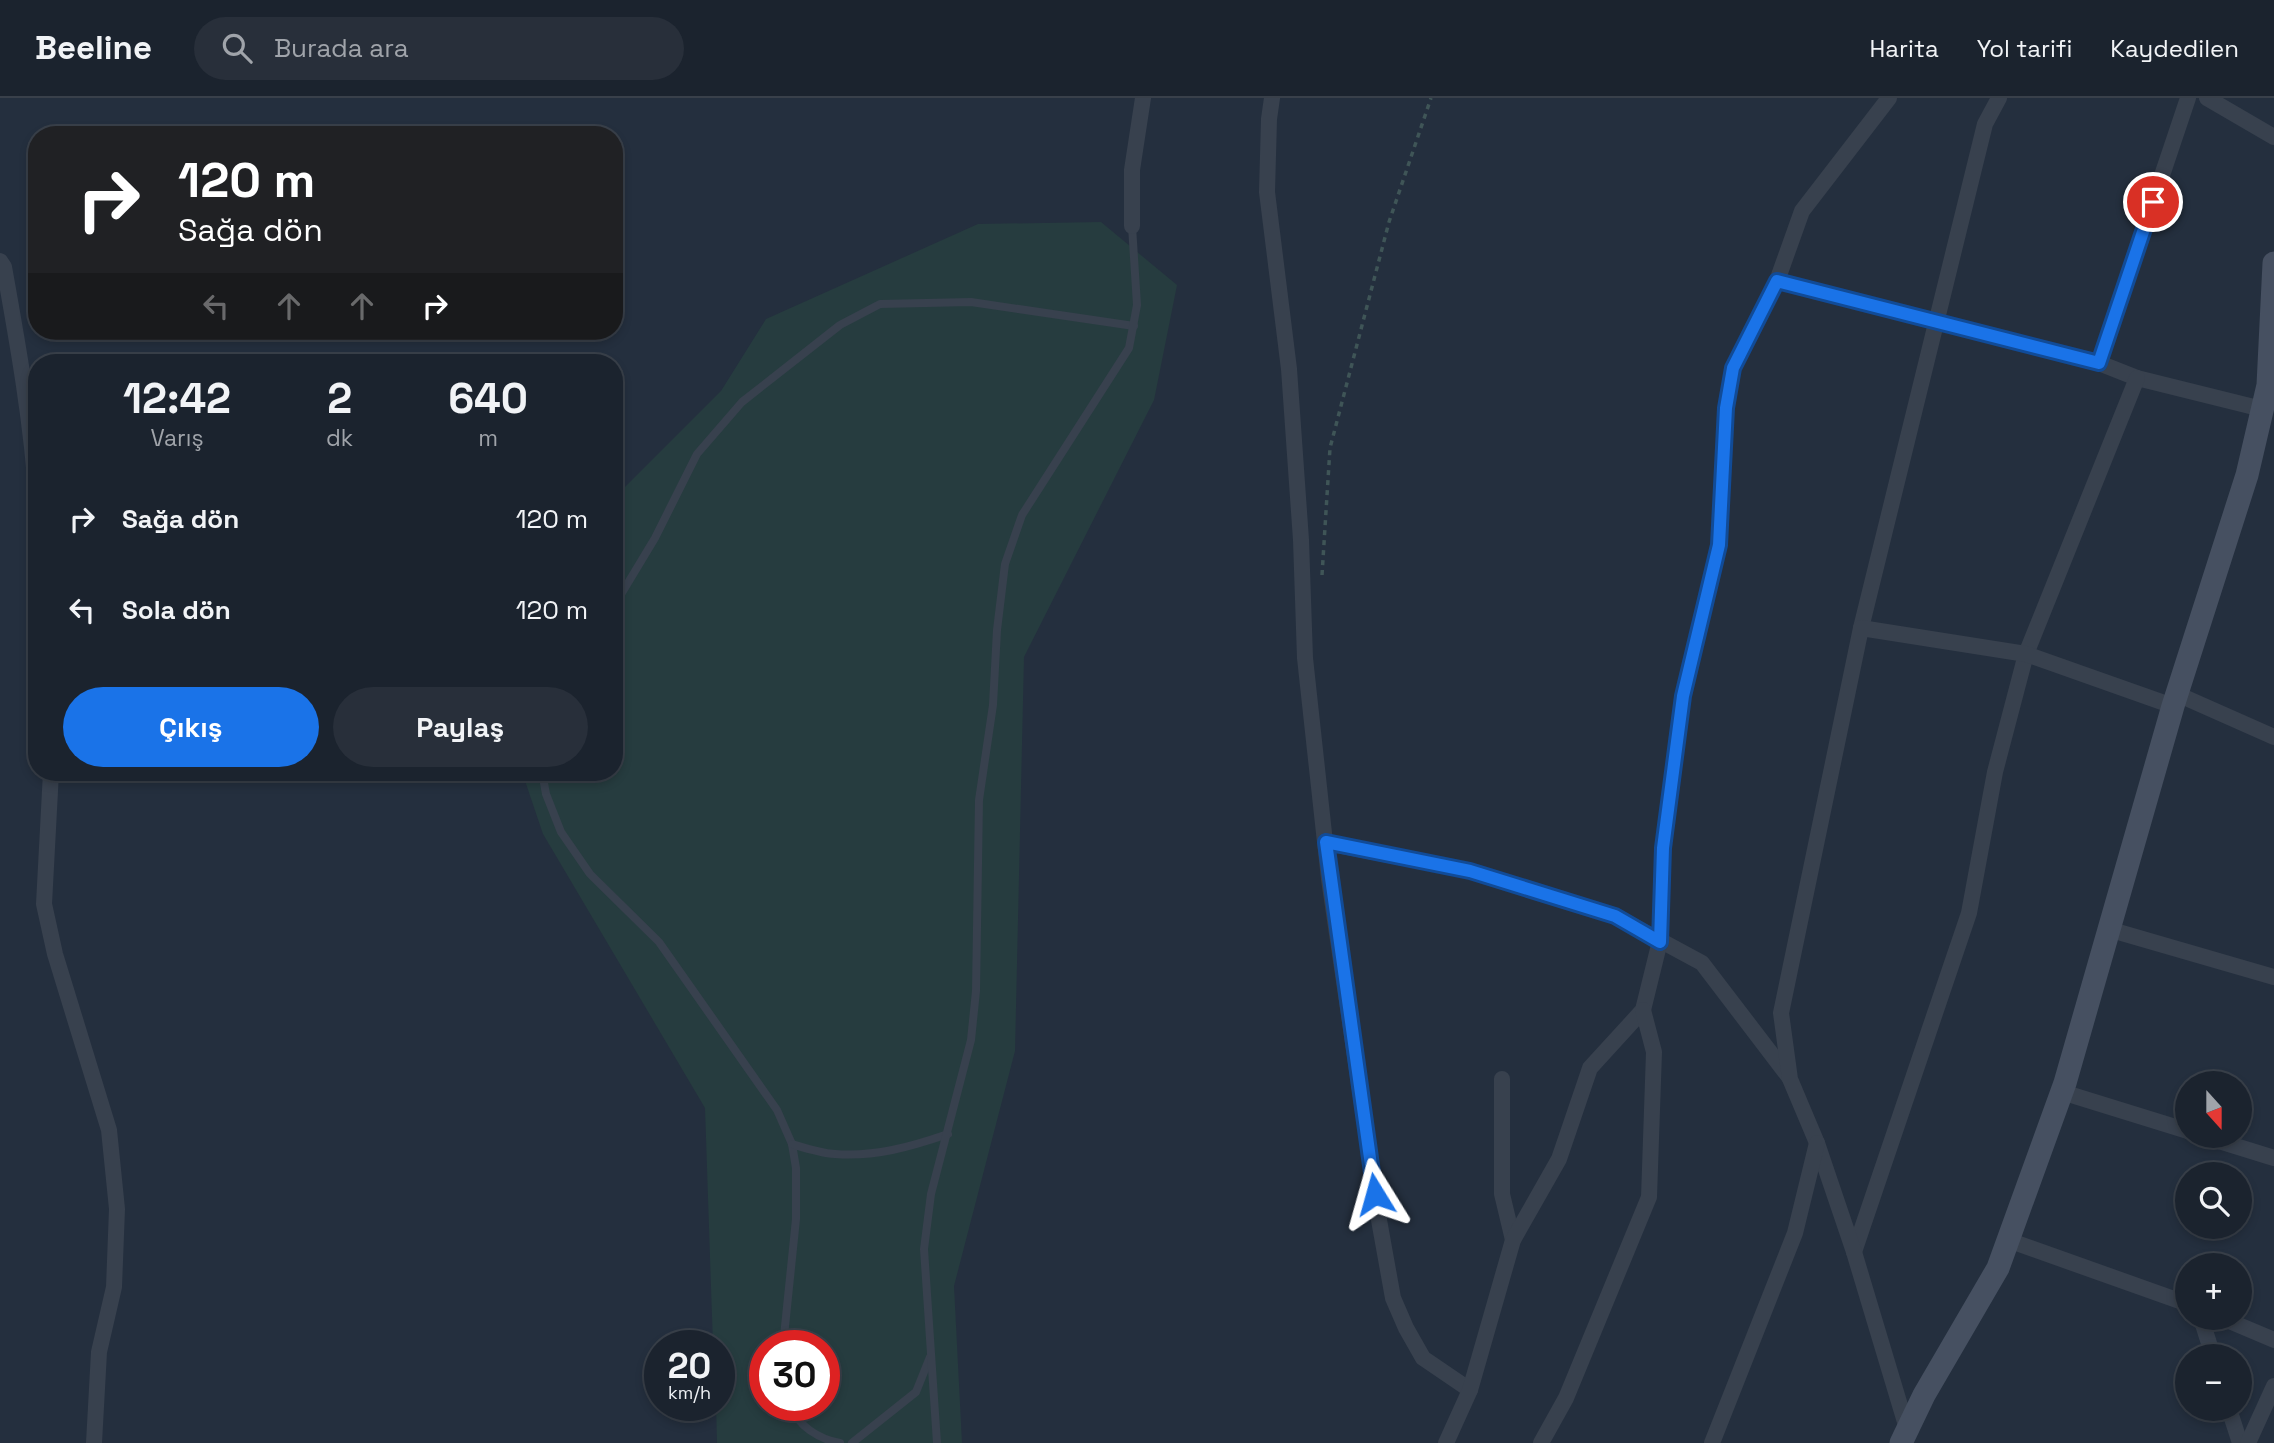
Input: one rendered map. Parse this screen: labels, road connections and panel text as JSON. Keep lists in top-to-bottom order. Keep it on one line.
{"north":"bottom","page":{"header":"Beeline","search":"Burada ara","nav":["Harita","Yol tarifi","Kaydedilen"],"turn":["120 m","Sağa dön"],"eta":["12:42","Varış","2","dk","640","m"],"list":[{"name":"Sağa dön","value":"120 m"},{"name":"Sola dön","value":"120 m"}],"buttons":["Çıkış","Paylaş"],"map_buttons":["+","−"],"speed":"20 km/h","limit":"30"}}
